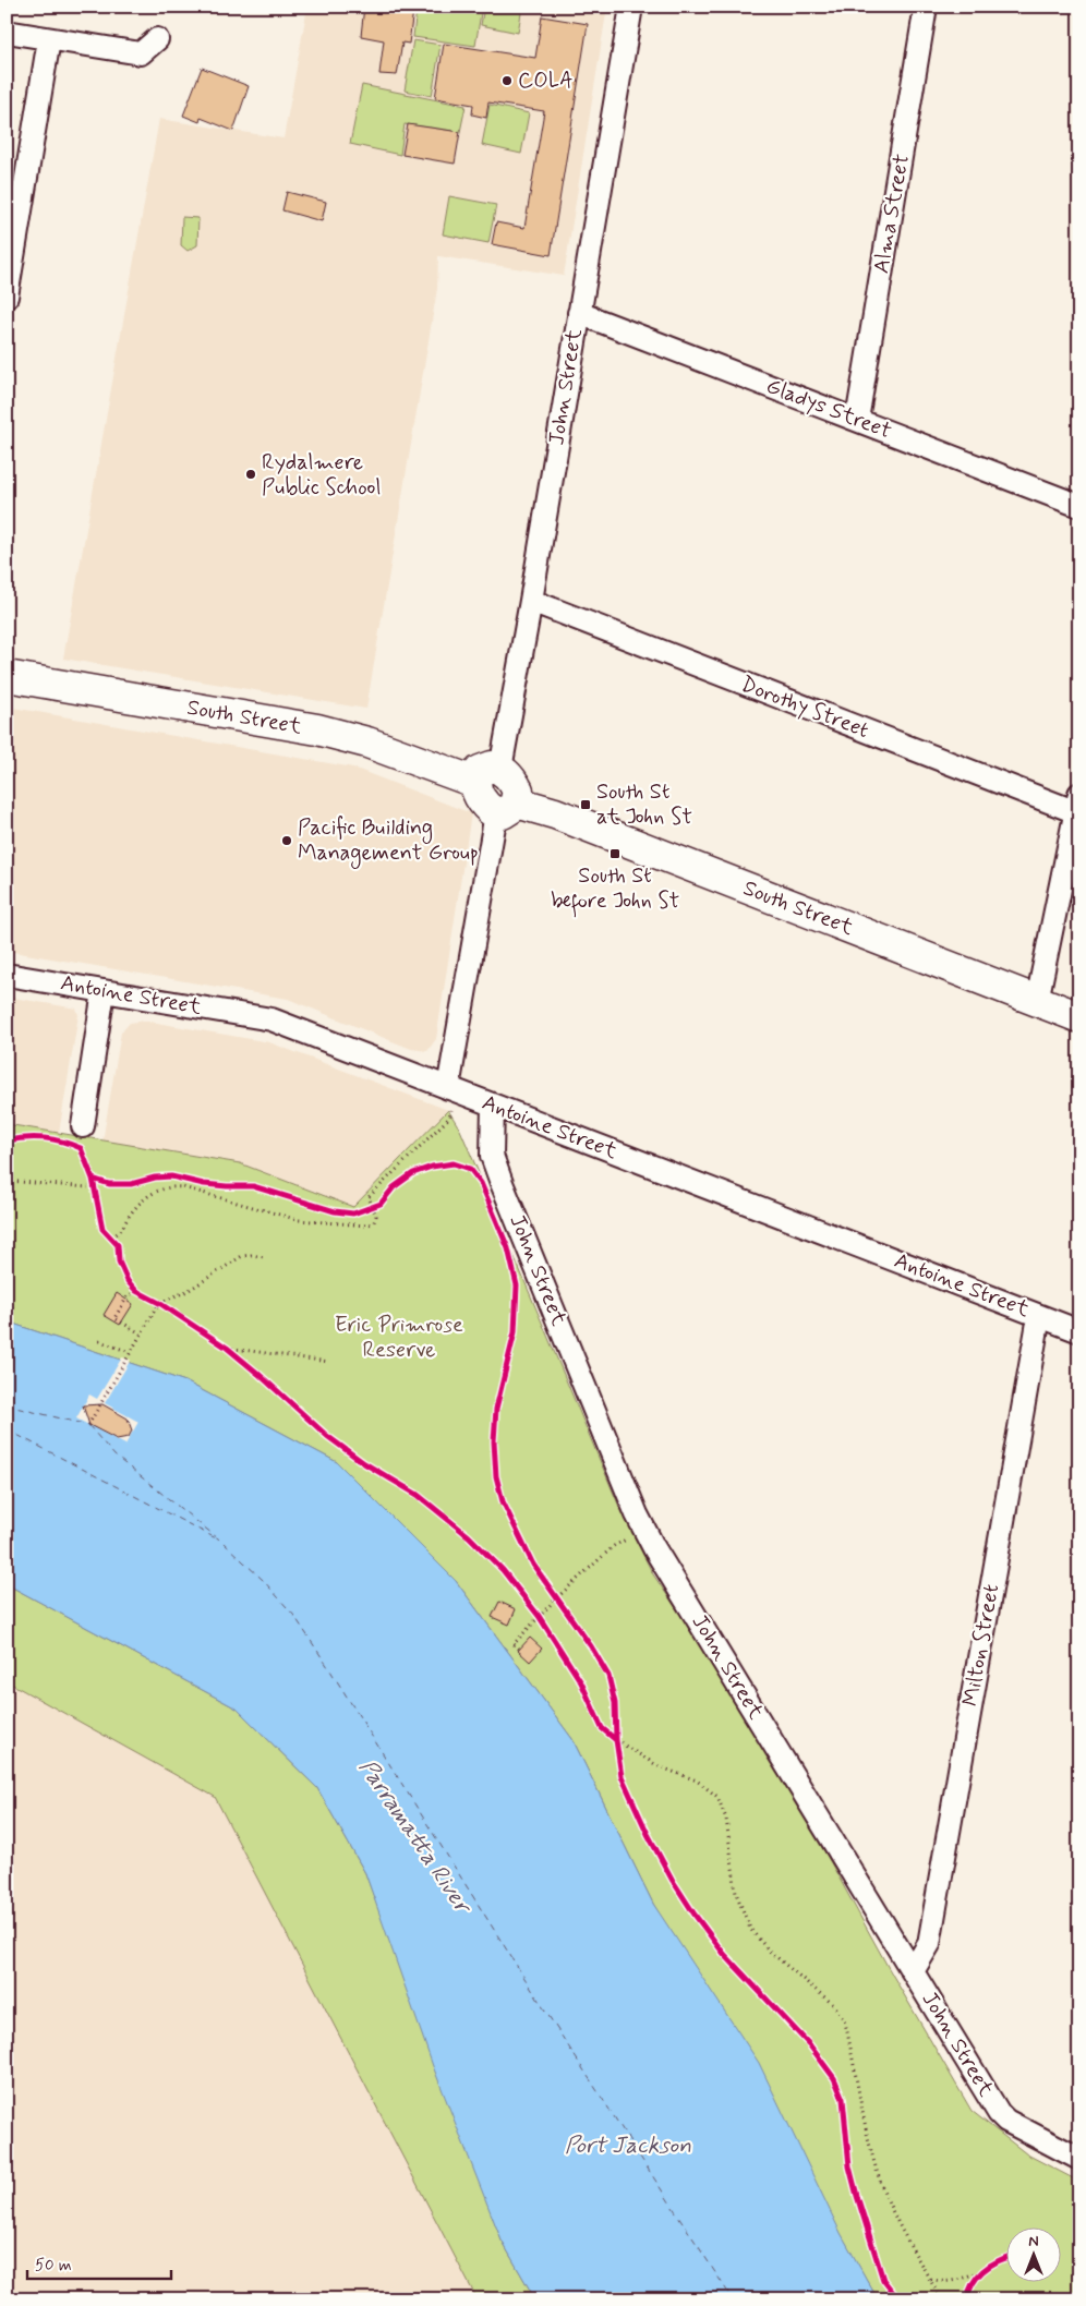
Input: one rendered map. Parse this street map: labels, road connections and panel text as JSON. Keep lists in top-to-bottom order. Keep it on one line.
{"streets":{"street":["Alma Street","John Street","Gladys Street","Dorothy Street","South Street","Antoine Street","Milton Street"]},"crossings":[["Alma Street","Gladys Street"],["John Street","Gladys Street"],["John Street","Dorothy Street"],["John Street","South Street"],["John Street","Antoine Street"],["John Street","Milton Street"],["Antoine Street","Milton Street"]],"water":["Parramatta River","Port Jackson"],"parks":["Eric Primrose Reserve"],"places":{"other":["COLA","Rydalmere Public School","Pacific Building Management Group"],"transit":["South St at John St","South St before John St"]},"scale_bar":"50 m","north":"top"}
